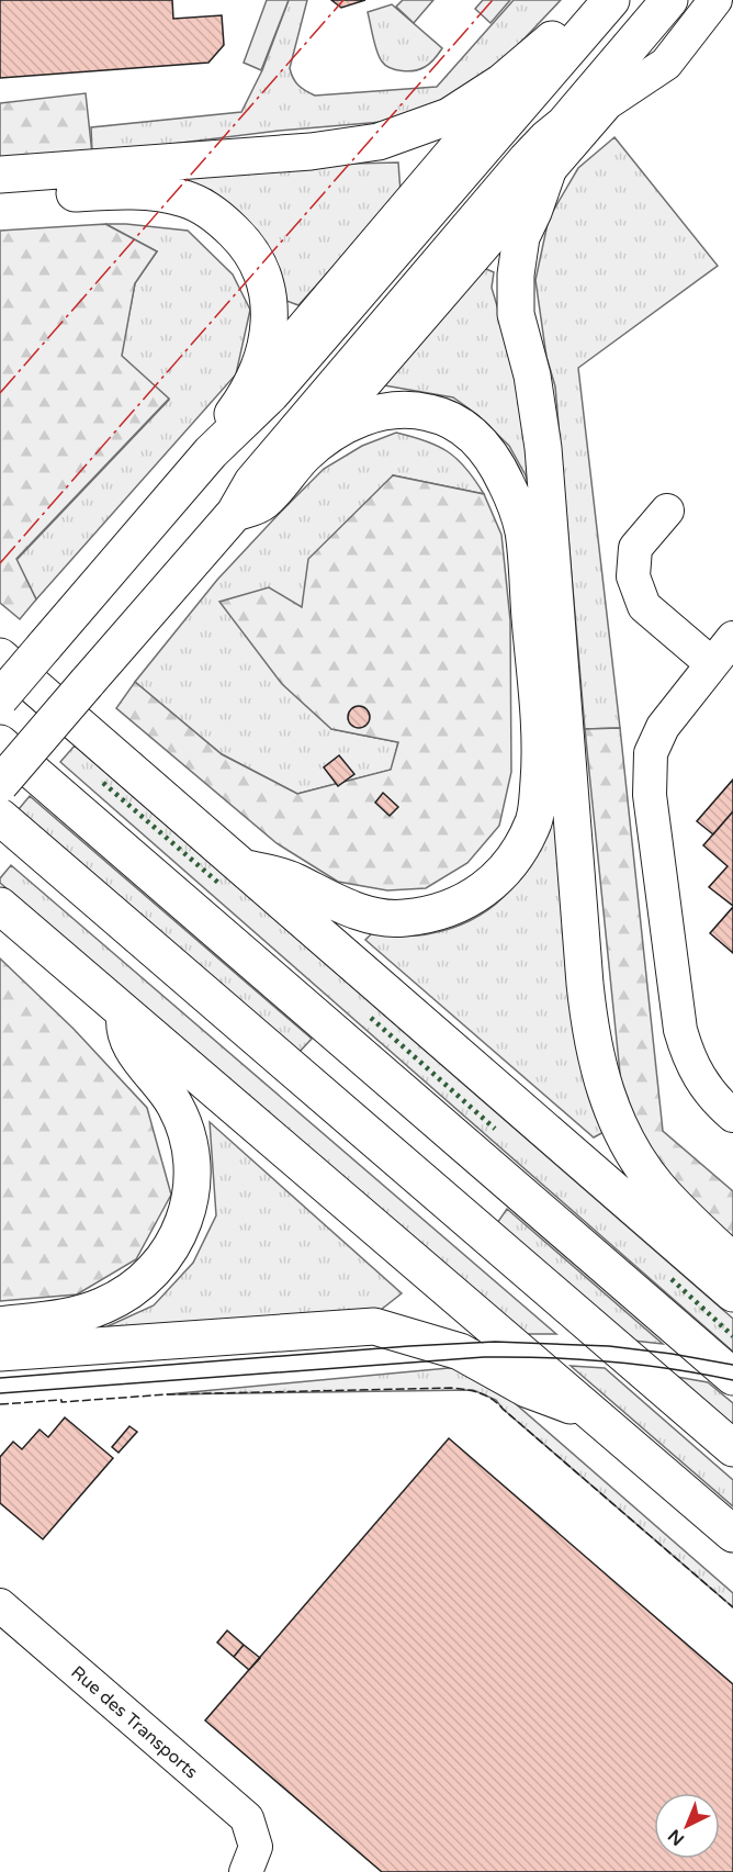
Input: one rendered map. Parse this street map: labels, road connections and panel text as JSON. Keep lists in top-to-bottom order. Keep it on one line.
{"streets":{"lane":["Rue des Transports"]},"north":"bottom left"}
